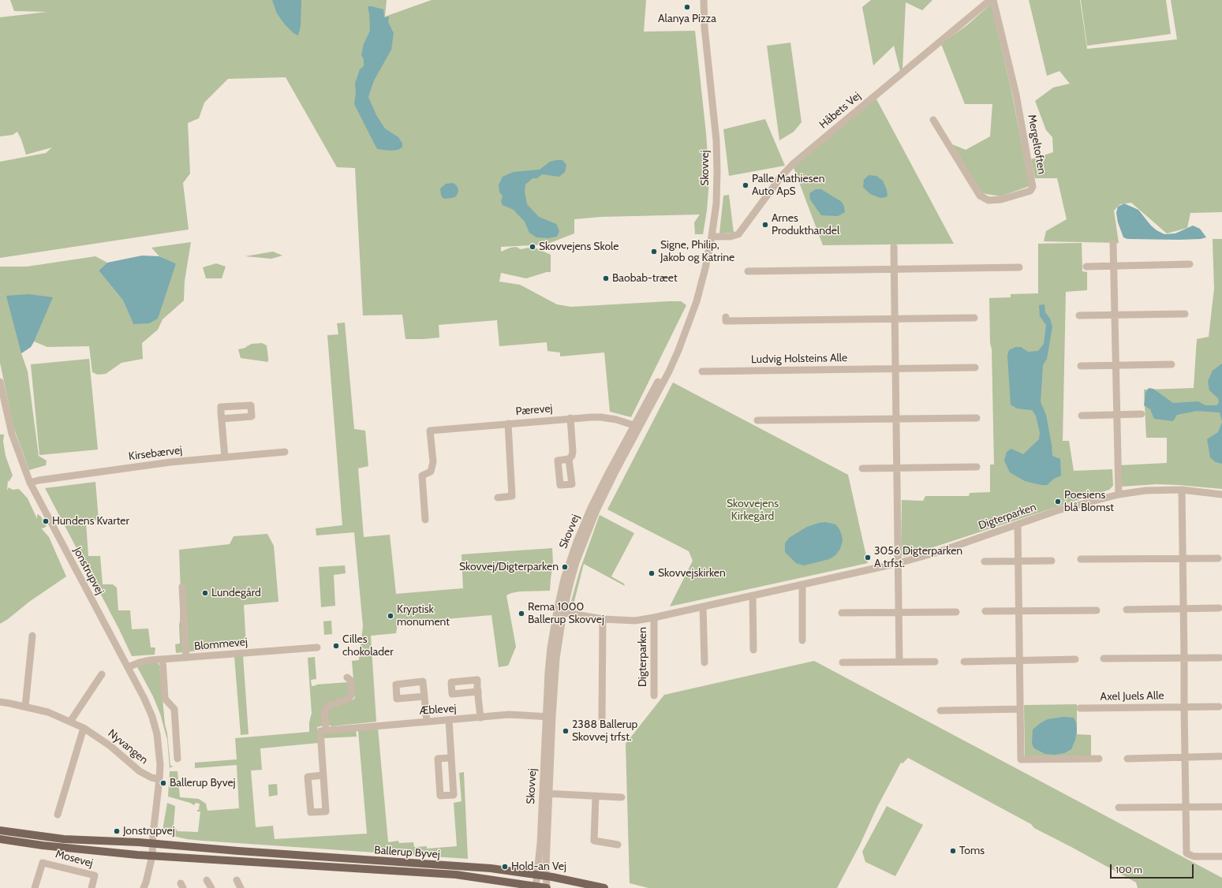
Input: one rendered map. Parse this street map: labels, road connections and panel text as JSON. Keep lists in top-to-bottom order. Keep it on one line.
{"streets":{"main road":["Ballerup Byvej"],"street":["Håbets Vej","Mergeltoften","Skovvej","Ludvig Holsteins Alle","Pærevej","Kirsebærvej","Digterparken","Jonstrupvej","Blommevej","Axel Juels Alle","Æblevej","Nyvangen","Mosevej"]},"crossings":[["Håbets Vej","Skovvej"],["Skovvej","Pærevej"],["Skovvej","Digterparken"],["Skovvej","Æblevej"],["Skovvej","Ballerup Byvej"],["Kirsebærvej","Jonstrupvej"],["Jonstrupvej","Blommevej"],["Jonstrupvej","Nyvangen"],["Jonstrupvej","Ballerup Byvej"]],"parks":["Skovvejens Kirkegård"],"places":["Alanya Pizza","Palle Mathiesen Auto ApS","Arnes Produkthandel","Skovvejens Skole","Signe, Philip, Jakob og Katrine","Baobab-træet","Poesiens blå Blomst","Hundens Kvarter","3056 Digterparken A trfst.","Skovvej/Digterparken","Skovvejskirken","Lundegård","Rema 1000 Ballerup Skovvej","Kryptisk monument","Cilles chokolader","2388 Ballerup Skovvej trfst.","Ballerup Byvej","Jonstrupvej","Toms","Hold-an Vej"],"scale_bar":"100 m"}
